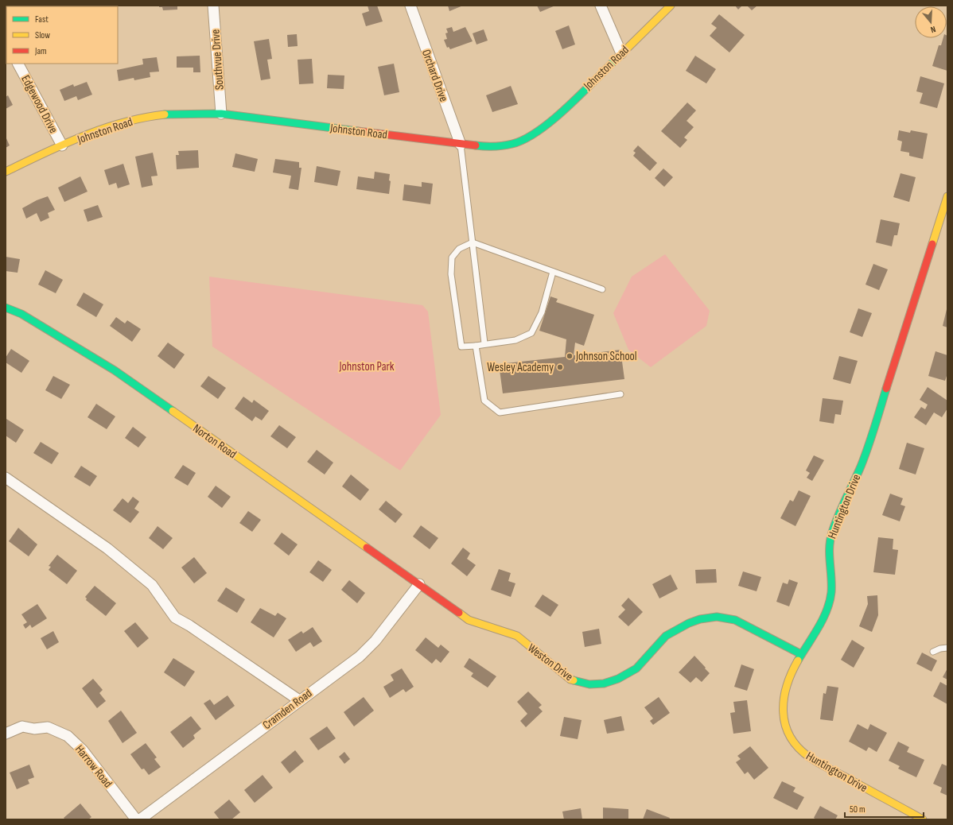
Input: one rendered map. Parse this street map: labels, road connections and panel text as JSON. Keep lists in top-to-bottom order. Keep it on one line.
{"streets":{"street":["Southvue Drive","Johnston Road","Orchard Drive","Edgewood Drive","Norton Road","Huntington Drive","Weston Drive","Cramden Road","Harrow Road"]},"crossings":[["Southvue Drive","Johnston Road"],["Johnston Road","Orchard Drive"],["Johnston Road","Edgewood Drive"],["Norton Road","Weston Drive"],["Norton Road","Cramden Road"],["Huntington Drive","Weston Drive"],["Weston Drive","Cramden Road"]],"parks":["Johnston Park"],"places":["Johnson School","Wesley Academy"],"legend":["Fast","Slow","Jam"],"scale_bar":"50 m","north":"bottom"}
